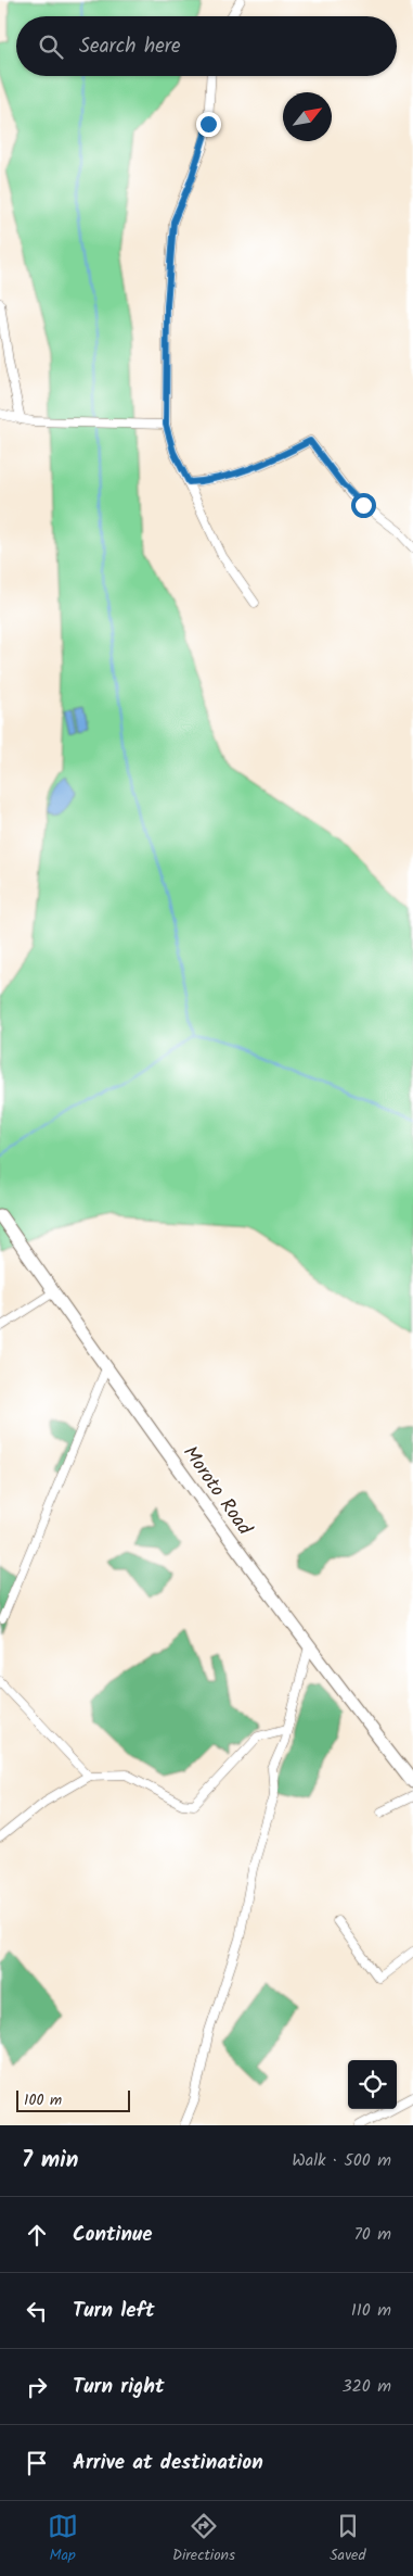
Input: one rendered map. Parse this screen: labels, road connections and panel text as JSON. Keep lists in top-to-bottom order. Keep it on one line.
{"streets":{"main road":["Moroto Road"]},"scale_bar":"100 m","north":"top right","page":{"search":"Search here","scale":"100 m","heading":["7 min","Walk · 500 m"],"list":[["Continue","70 m"],["Turn left","110 m"],["Turn right","320 m"],"Arrive at destination"],"nav":["Map","Directions","Saved"]}}
